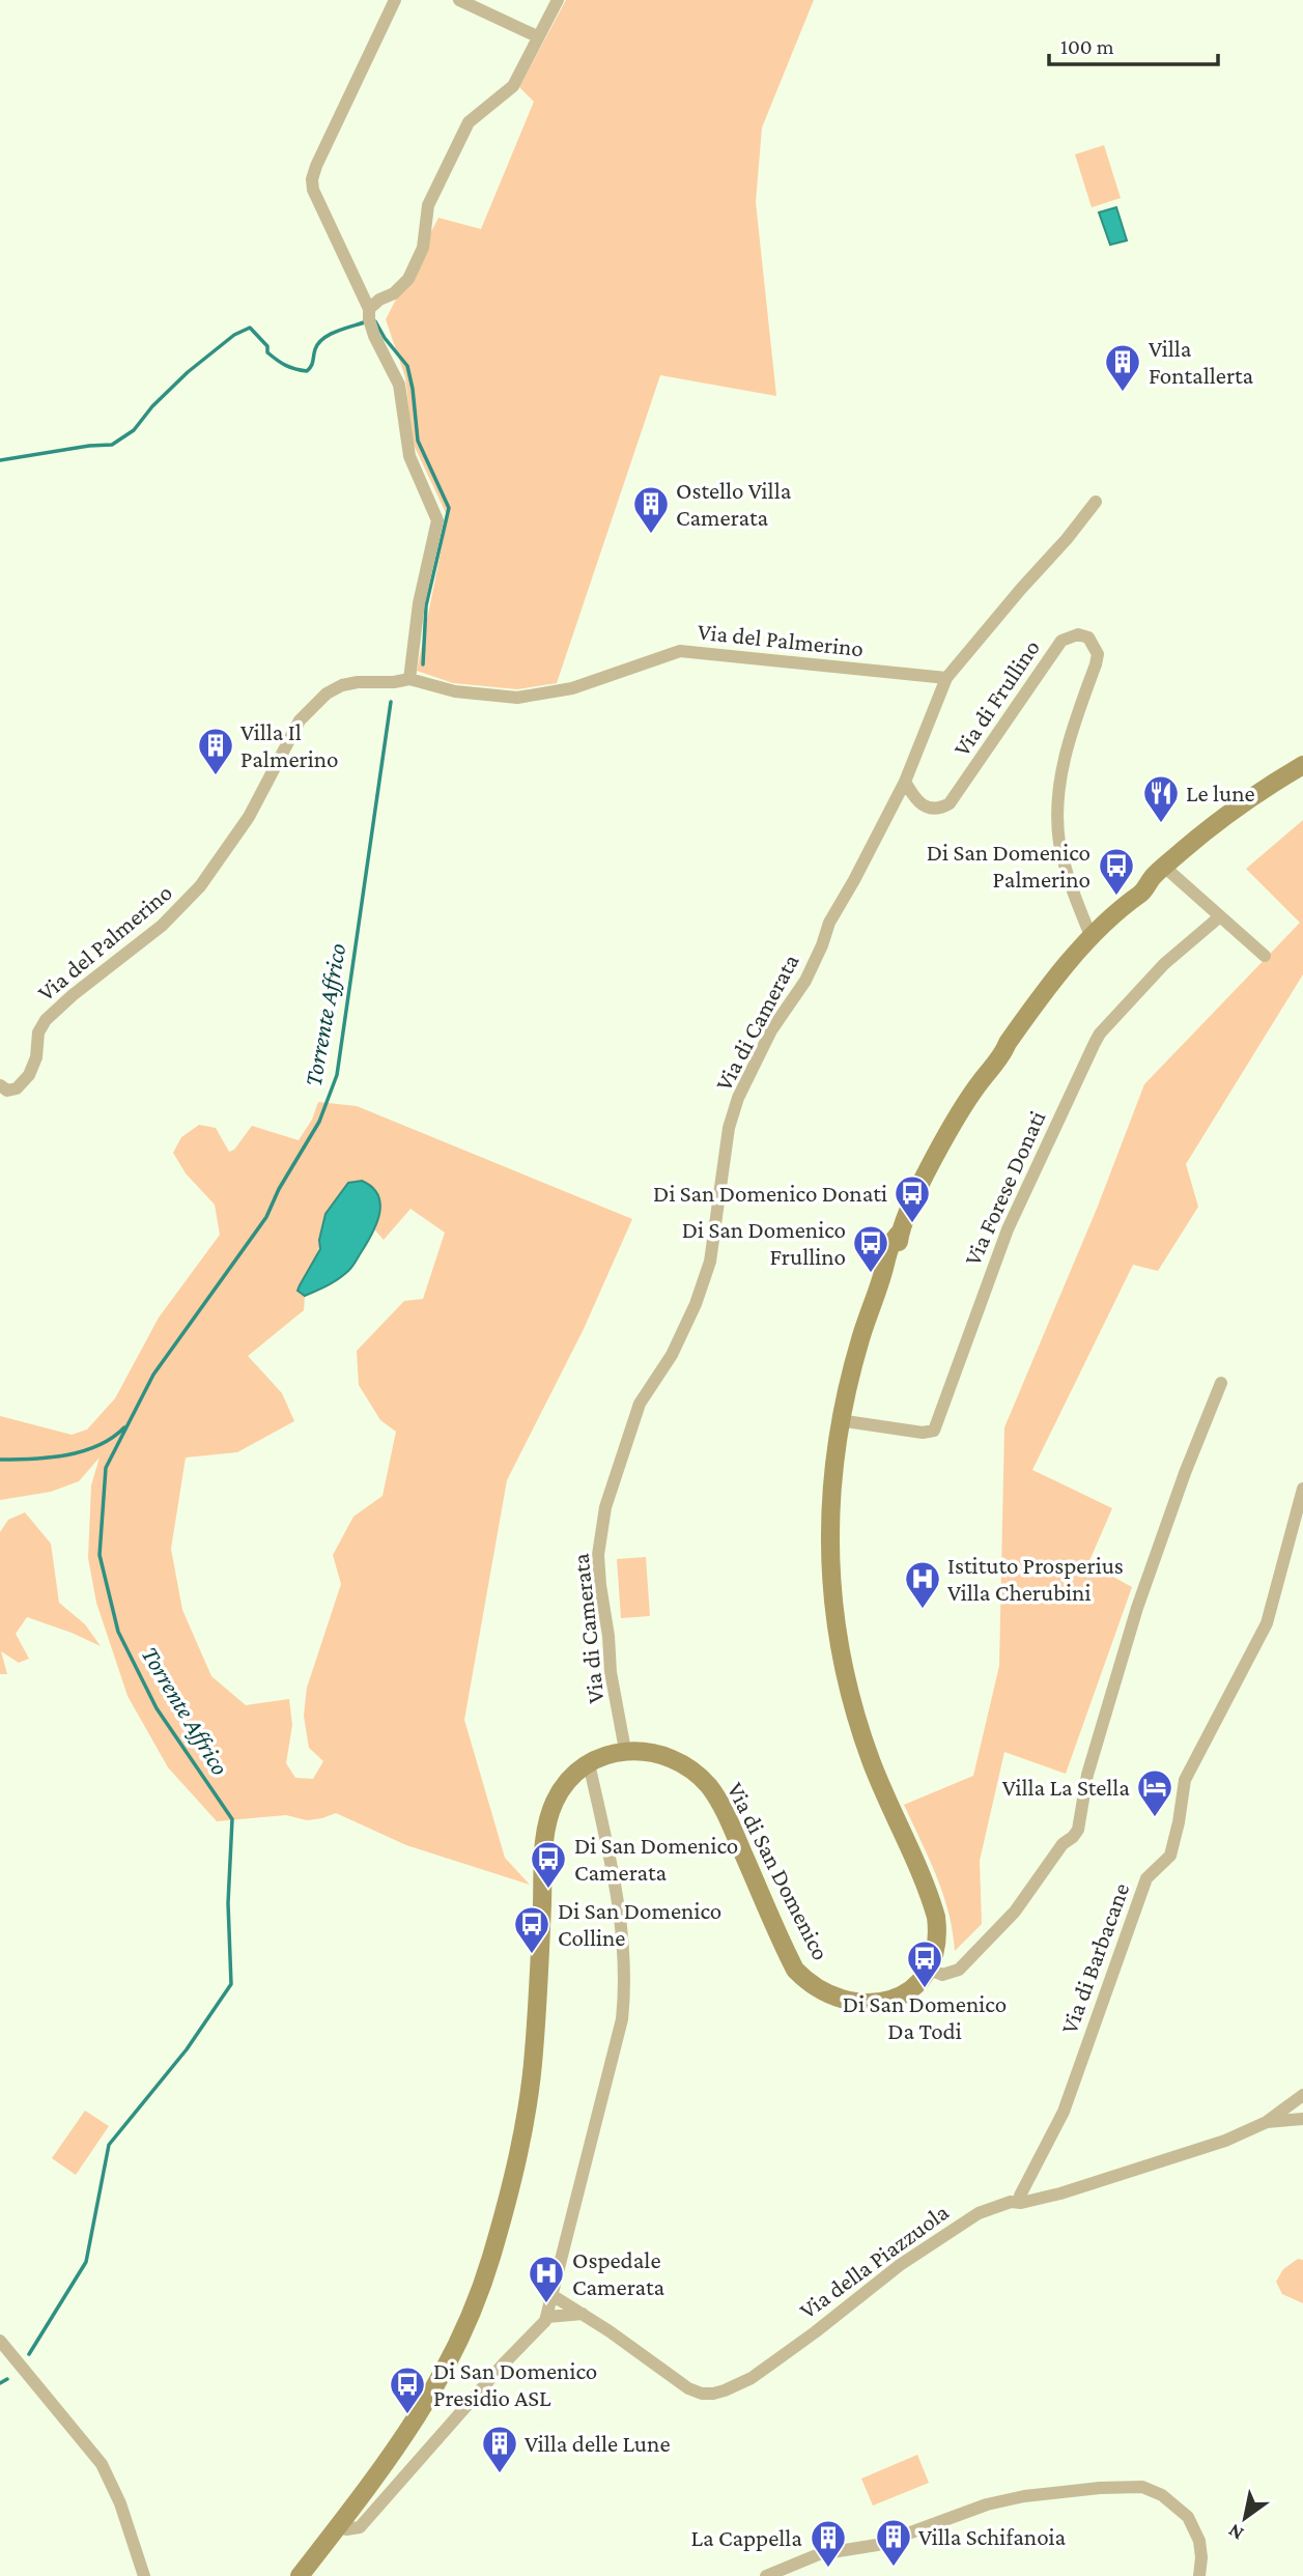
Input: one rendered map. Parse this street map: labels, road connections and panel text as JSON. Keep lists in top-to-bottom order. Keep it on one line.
{"streets":{"main road":["Via di San Domenico"],"street":["Via del Palmerino","Via di Frullino","Via di Camerata","Via Forese Donati","Via di Barbacane","Via della Piazzuola"]},"crossings":[["Via del Palmerino","Via di Camerata"],["Via di Frullino","Via di Camerata"],["Via di Frullino","Via di San Domenico"],["Via di Camerata","Via di San Domenico"],["Via Forese Donati","Via di San Domenico"],["Via di Barbacane","Via della Piazzuola"]],"water":["Torrente Affrico"],"places":{"building":["Villa Fontallerta","Ostello Villa Camerata","Villa Il Palmerino","Villa delle Lune","Villa Schifanoia","La Cappella"],"restaurant":["Le lune"],"bus stop":["Di San Domenico Palmerino","Di San Domenico Donati","Di San Domenico Frullino","Di San Domenico Camerata","Di San Domenico Colline","Di San Domenico Da Todi","Di San Domenico Presidio ASL"],"hospital":["Istituto Prosperius Villa Cherubini","Ospedale Camerata"],"hotel":["Villa La Stella"]},"scale_bar":"100 m","north":"bottom left"}
